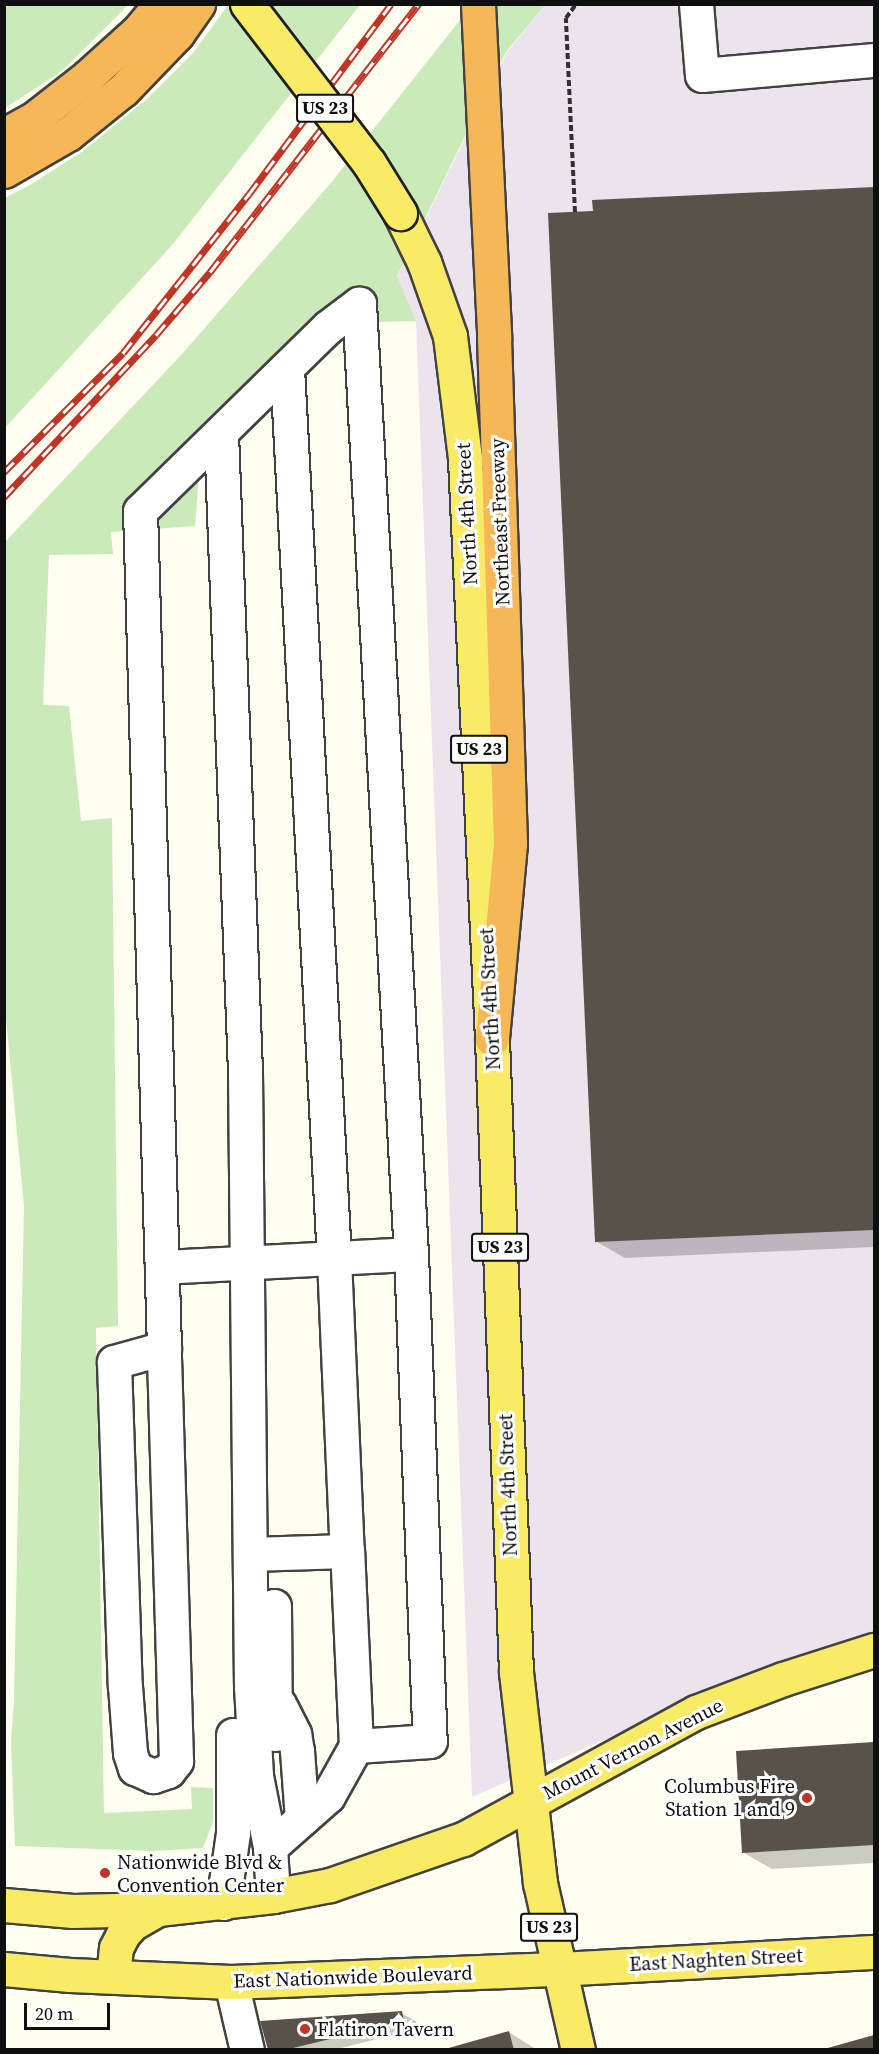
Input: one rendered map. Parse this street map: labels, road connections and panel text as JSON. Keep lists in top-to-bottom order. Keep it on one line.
{"streets":{"highway":["Northeast Freeway"],"main road":["US 23","North 4th Street","Mount Vernon Avenue","East Naghten Street","East Nationwide Boulevard"]},"crossings":[["North 4th Street","Northeast Freeway"],["North 4th Street","Mount Vernon Avenue"],["North 4th Street","East Naghten Street"],["North 4th Street","East Nationwide Boulevard"],["East Naghten Street","East Nationwide Boulevard"]],"places":["Columbus Fire Station 1 and 9","Nationwide Blvd & Convention Center","Flatiron Tavern"],"scale_bar":"20 m"}
